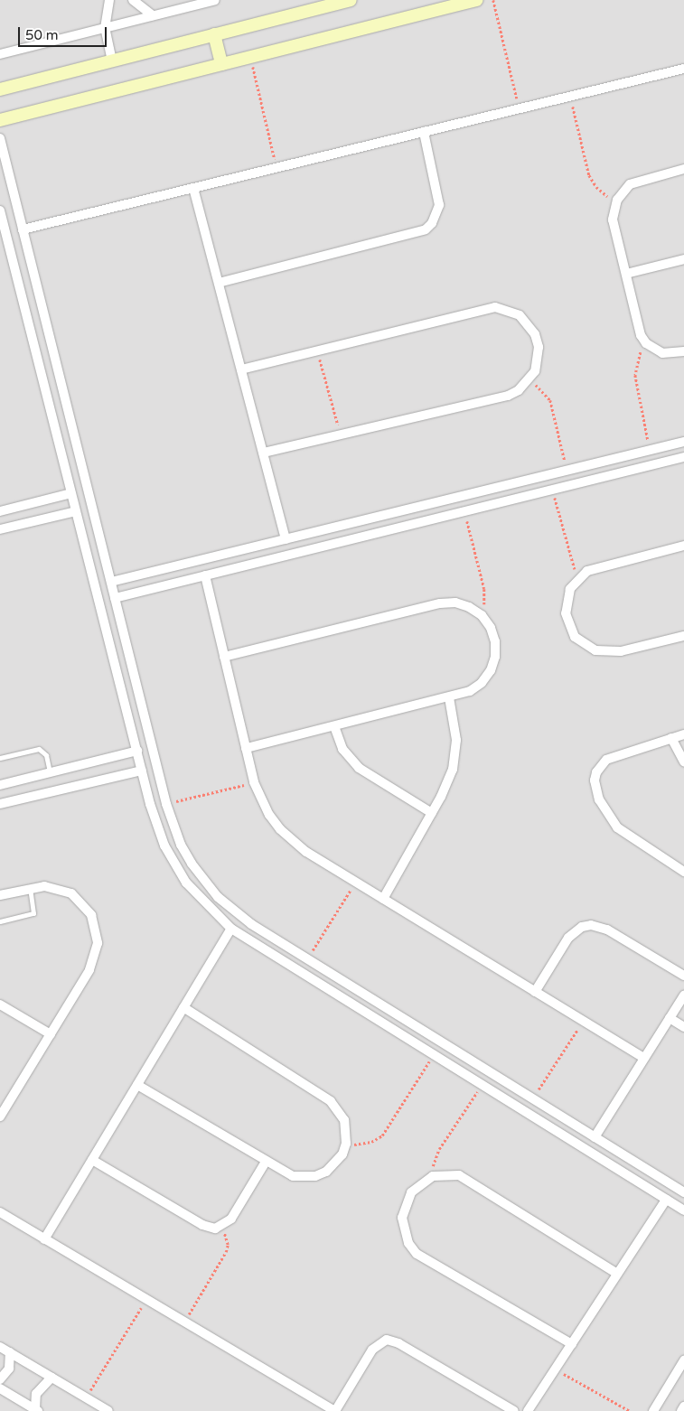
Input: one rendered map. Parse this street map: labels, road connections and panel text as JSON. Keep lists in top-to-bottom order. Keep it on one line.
{"scale_bar":"50 m"}
